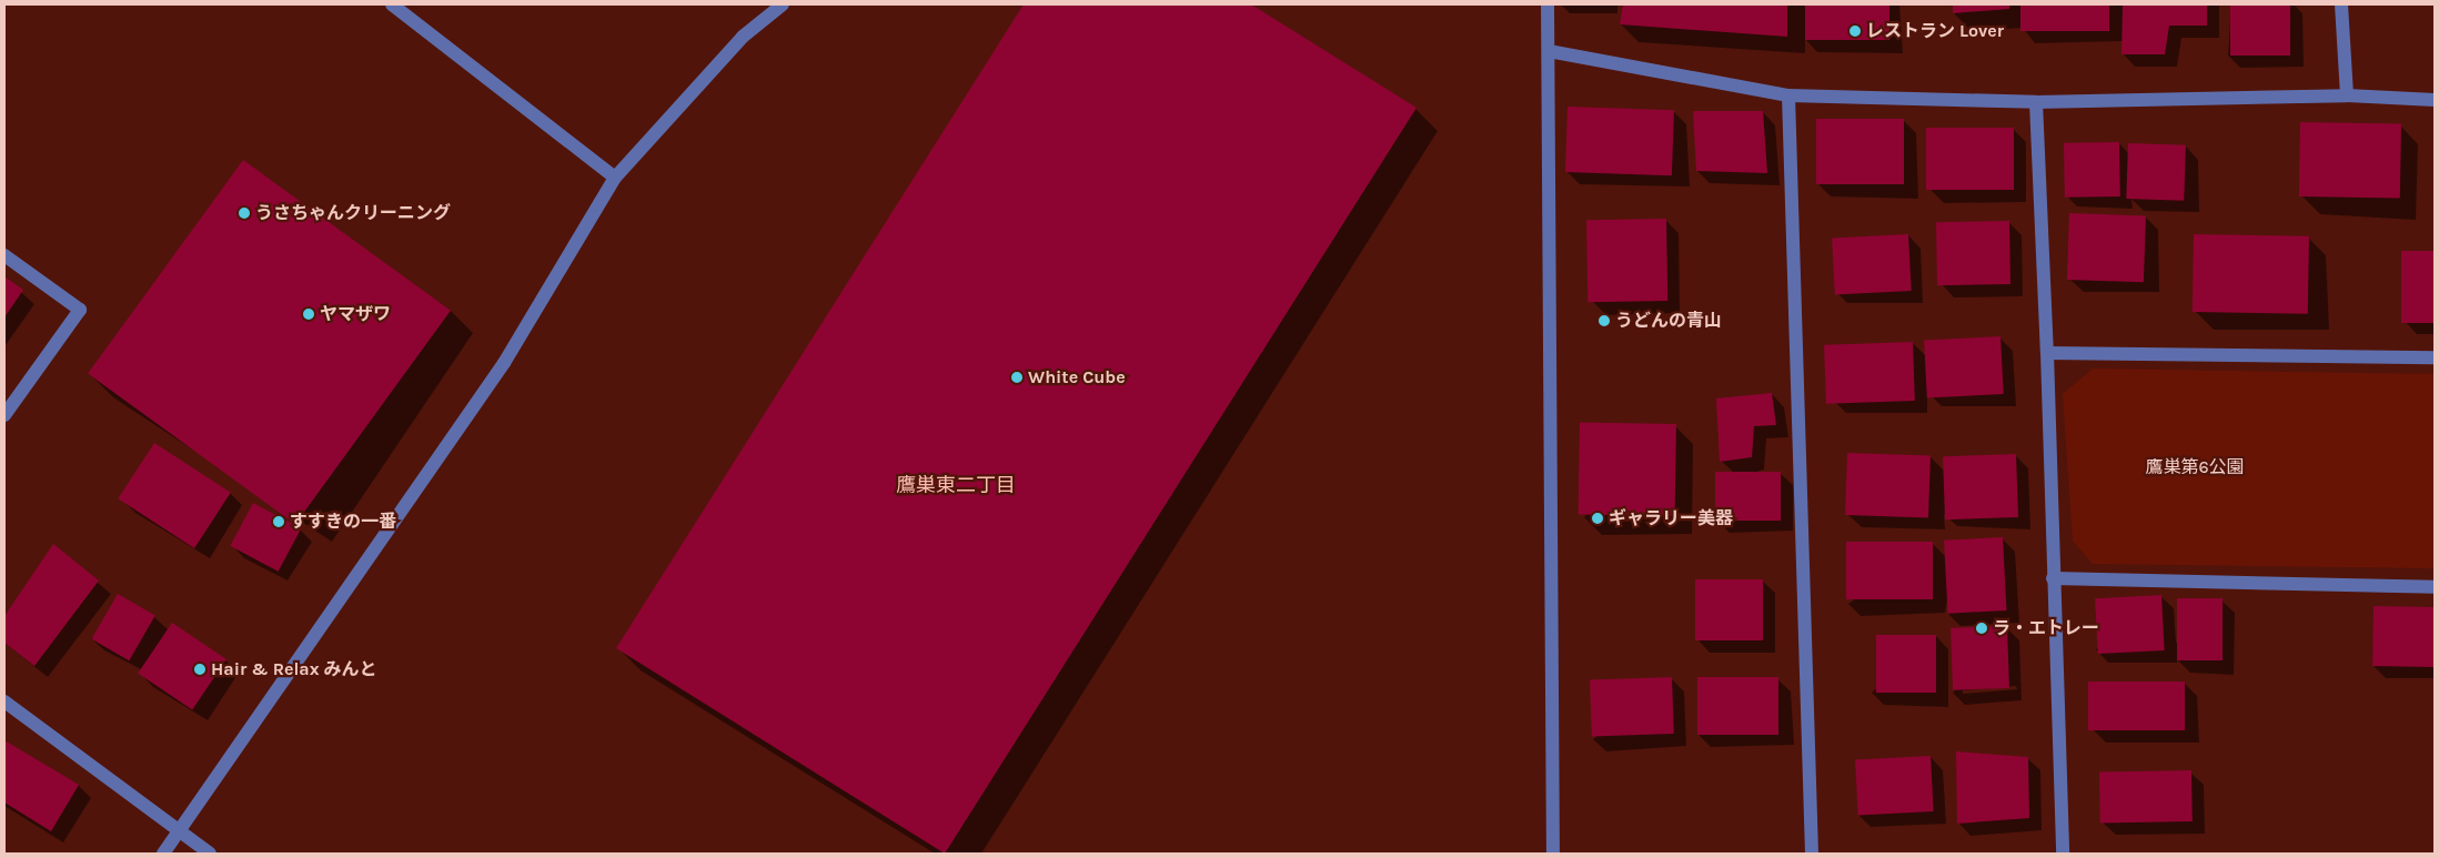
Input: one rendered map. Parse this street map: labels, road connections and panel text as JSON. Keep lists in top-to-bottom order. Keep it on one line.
{"districts":["鷹巣東二丁目"],"parks":["鷹巣第6公園"],"places":["レストラン Lover","うさちゃんクリーニング","ヤマザワ","うどんの青山","White Cube","ギャラリー美器","すすきの一番","ラ・エトレー","Hair & Relax みんと"]}
